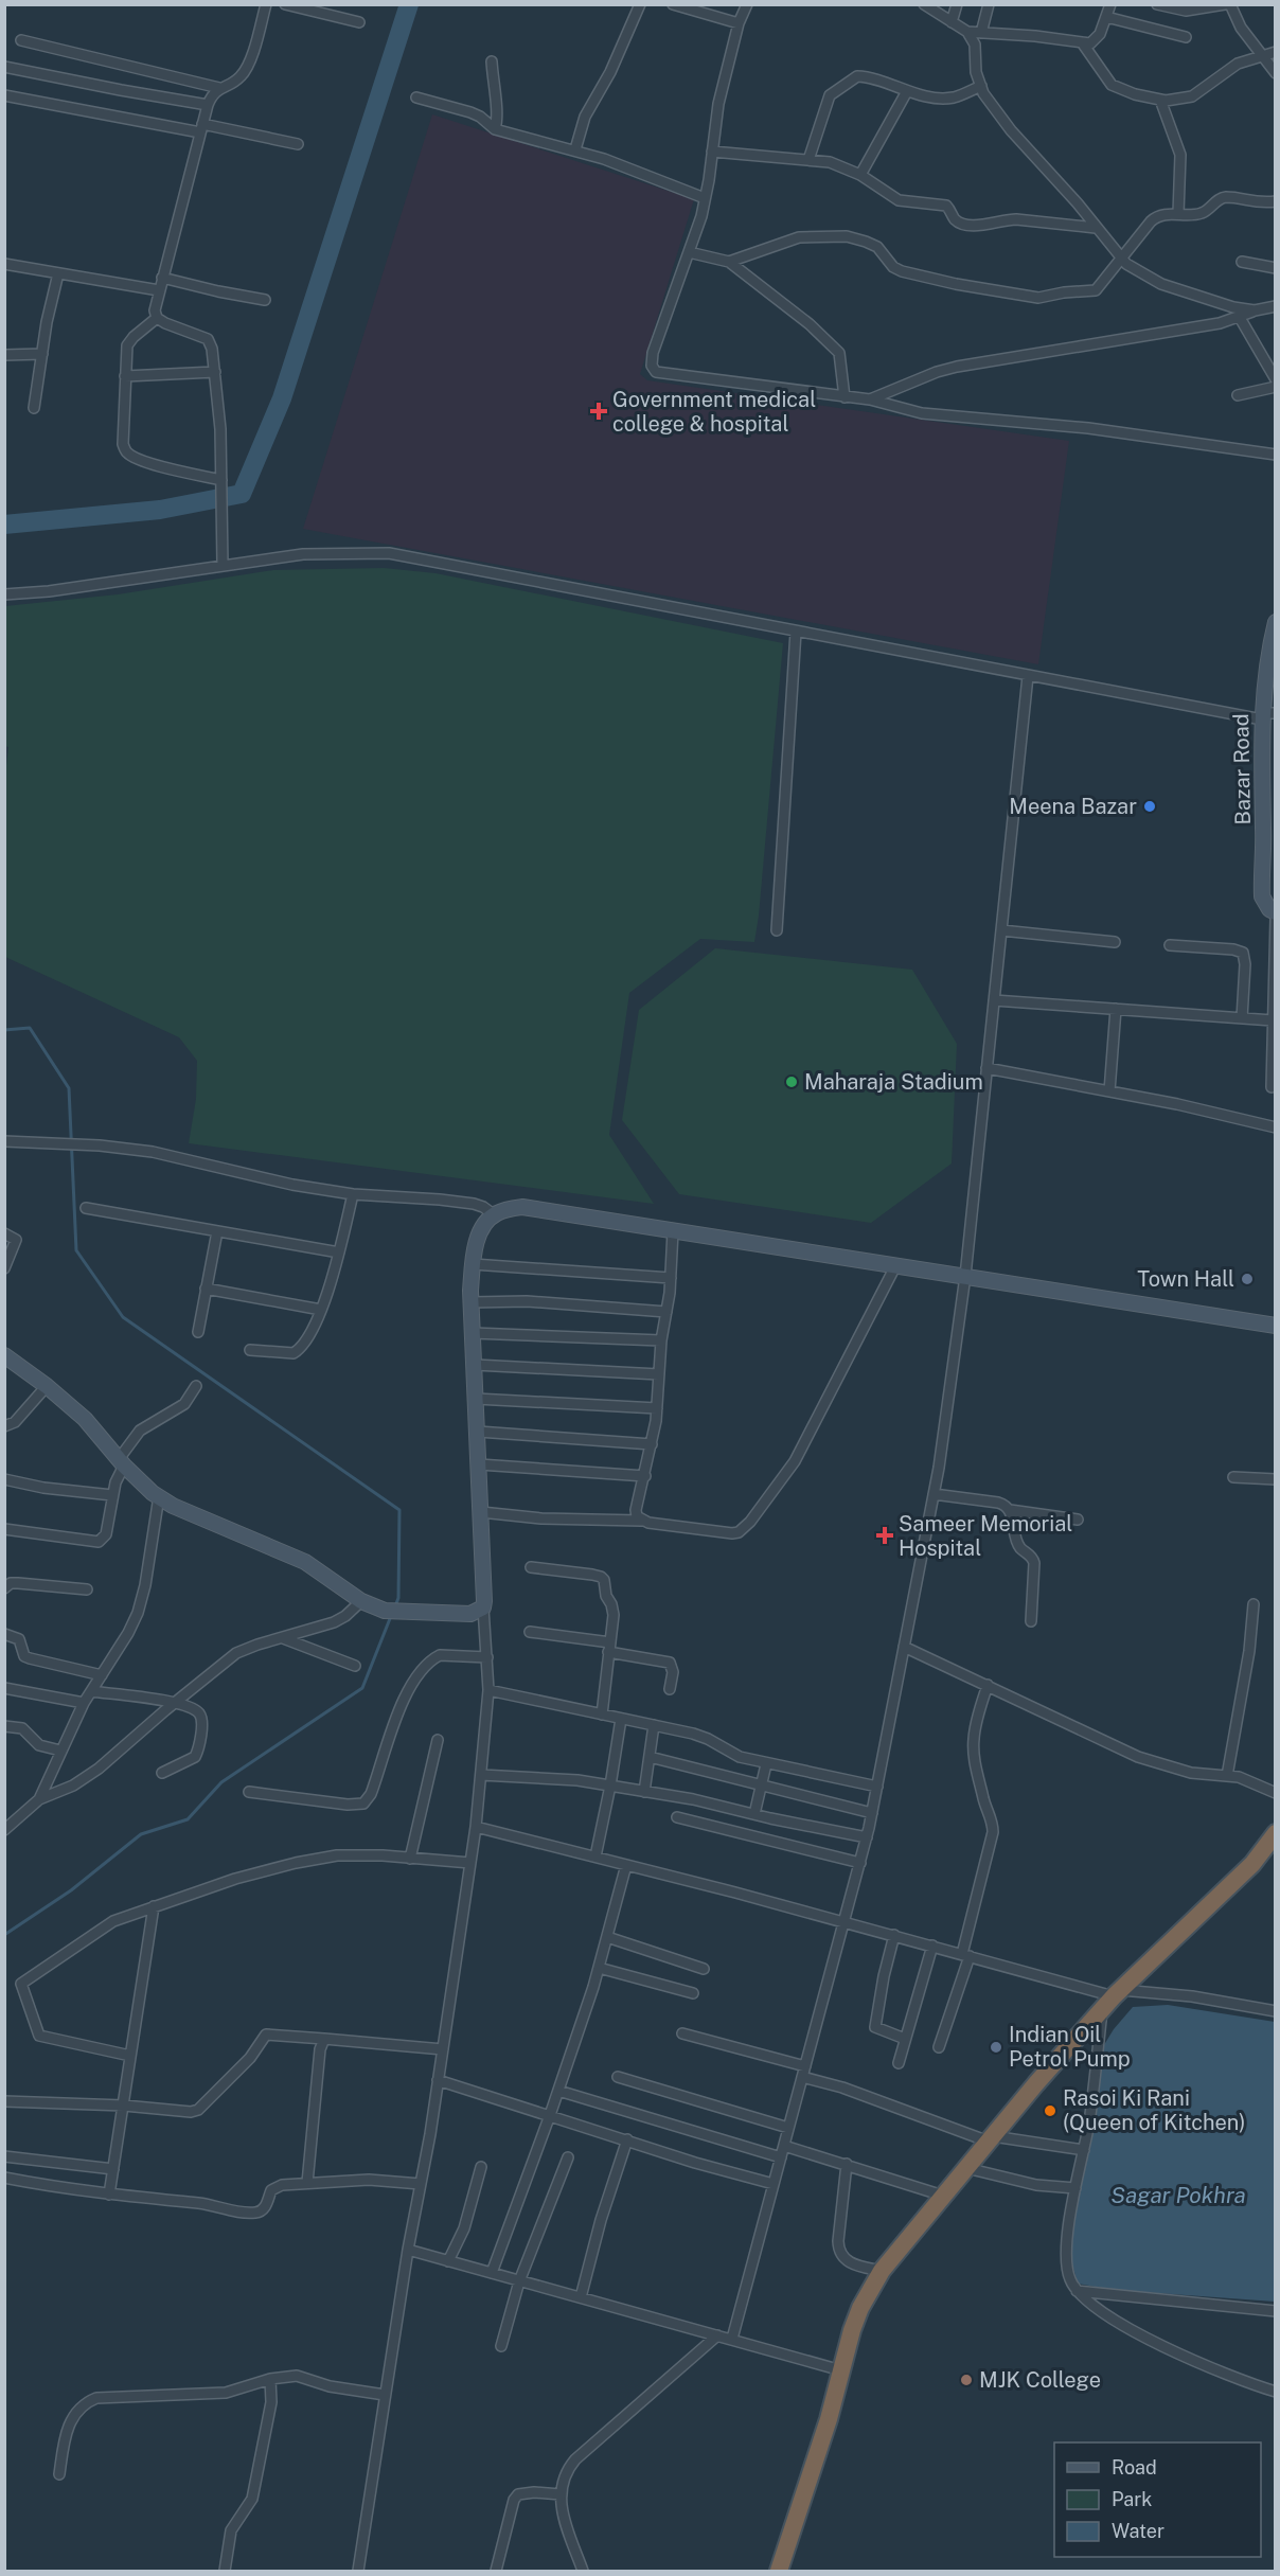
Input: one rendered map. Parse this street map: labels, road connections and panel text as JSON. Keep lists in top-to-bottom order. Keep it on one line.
{"streets":{"street":["Bazar Road"]},"water":["Sagar Pokhra"],"places":{"health":["Government medical college & hospital","Sameer Memorial Hospital"],"other":["Meena Bazar","Maharaja Stadium","Town Hall","Indian Oil Petrol Pump","Rasoi Ki Rani (Queen of Kitchen)","MJK College"]},"legend":["Road","Park","Water"]}
